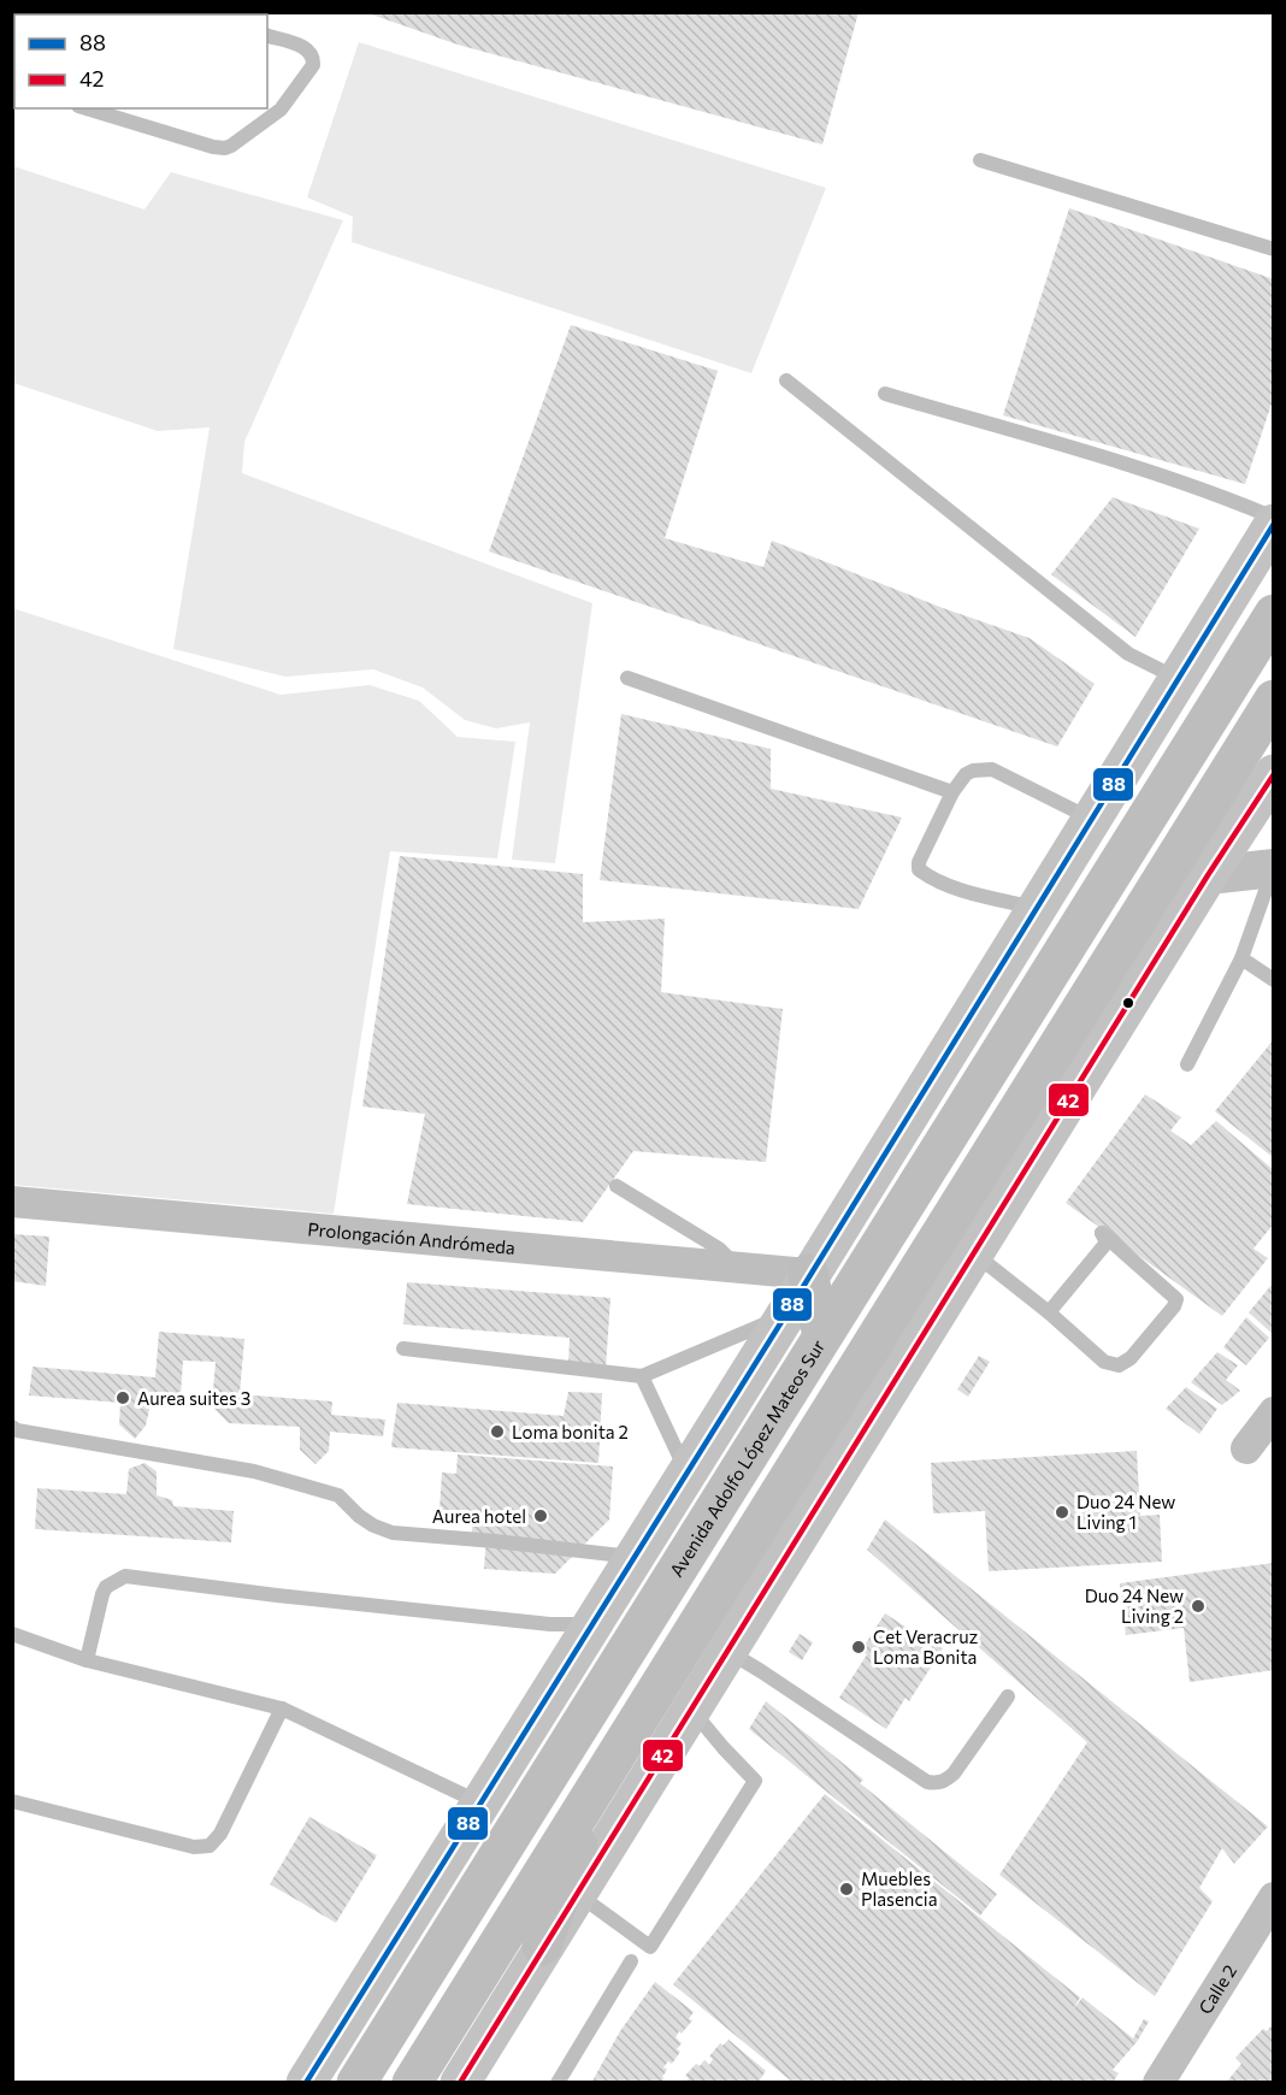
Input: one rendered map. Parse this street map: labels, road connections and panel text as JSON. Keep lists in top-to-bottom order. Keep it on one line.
{"streets":{"main road":["Avenida Adolfo López Mateos Sur"],"street":["Prolongación Andrómeda","Calle 2"]},"places":["Aurea suites 3","Loma bonita 2","Duo 24 New Living 1","Aurea hotel","Duo 24 New Living 2","Cet Veracruz Loma Bonita","Muebles Plasencia"],"lines":["transit line 88","transit line 42"],"legend":["88","42"]}
